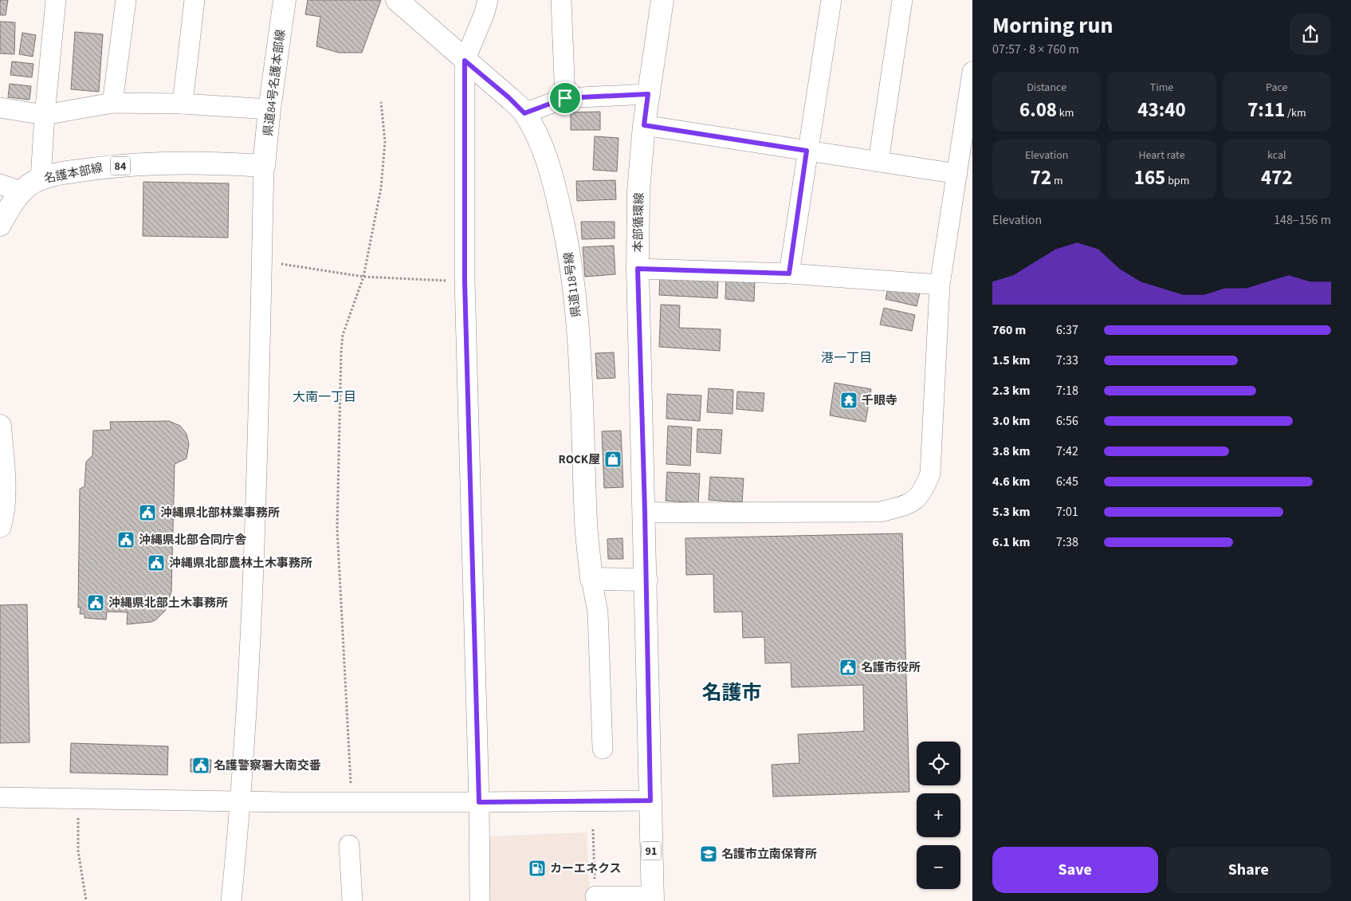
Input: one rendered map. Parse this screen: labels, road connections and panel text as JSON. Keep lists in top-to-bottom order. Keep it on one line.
{"streets":{"main road":["県道84号名護本部線","84","名護本部線","本部循環線","県道118号線","91"]},"crossings":[["県道84号名護本部線","名護本部線"]],"districts":["港一丁目","大南一丁目","名護市"],"places":{"temple":["千眼寺"],"shop":["ROCK屋"],"public building":["沖縄県北部林業事務所","沖縄県北部合同庁舎","沖縄県北部農林土木事務所","沖縄県北部土木事務所","名護市役所","名護警察署大南交番"],"school or university":["名護市立南保育所"],"fuel station":["カーエネクス"]},"page":{"heading":["Morning run","07:57 · 8 × 760 m"],"stats":[["Distance","6.08 km"],["Time","43:40"],["Pace","7:11 /km"],["Elevation","72 m"],["Heart rate","165 bpm"],["kcal","472"]],"chart":["Elevation","148–156 m"],"list":[{"name":"760 m","note":"6:37"},{"name":"1.5 km","note":"7:33"},{"name":"2.3 km","note":"7:18"},{"name":"3.0 km","note":"6:56"},{"name":"3.8 km","note":"7:42"},{"name":"4.6 km","note":"6:45"},{"name":"5.3 km","note":"7:01"},{"name":"6.1 km","note":"7:38"}],"map_buttons":["+","−"],"buttons":["Save","Share"]}}
